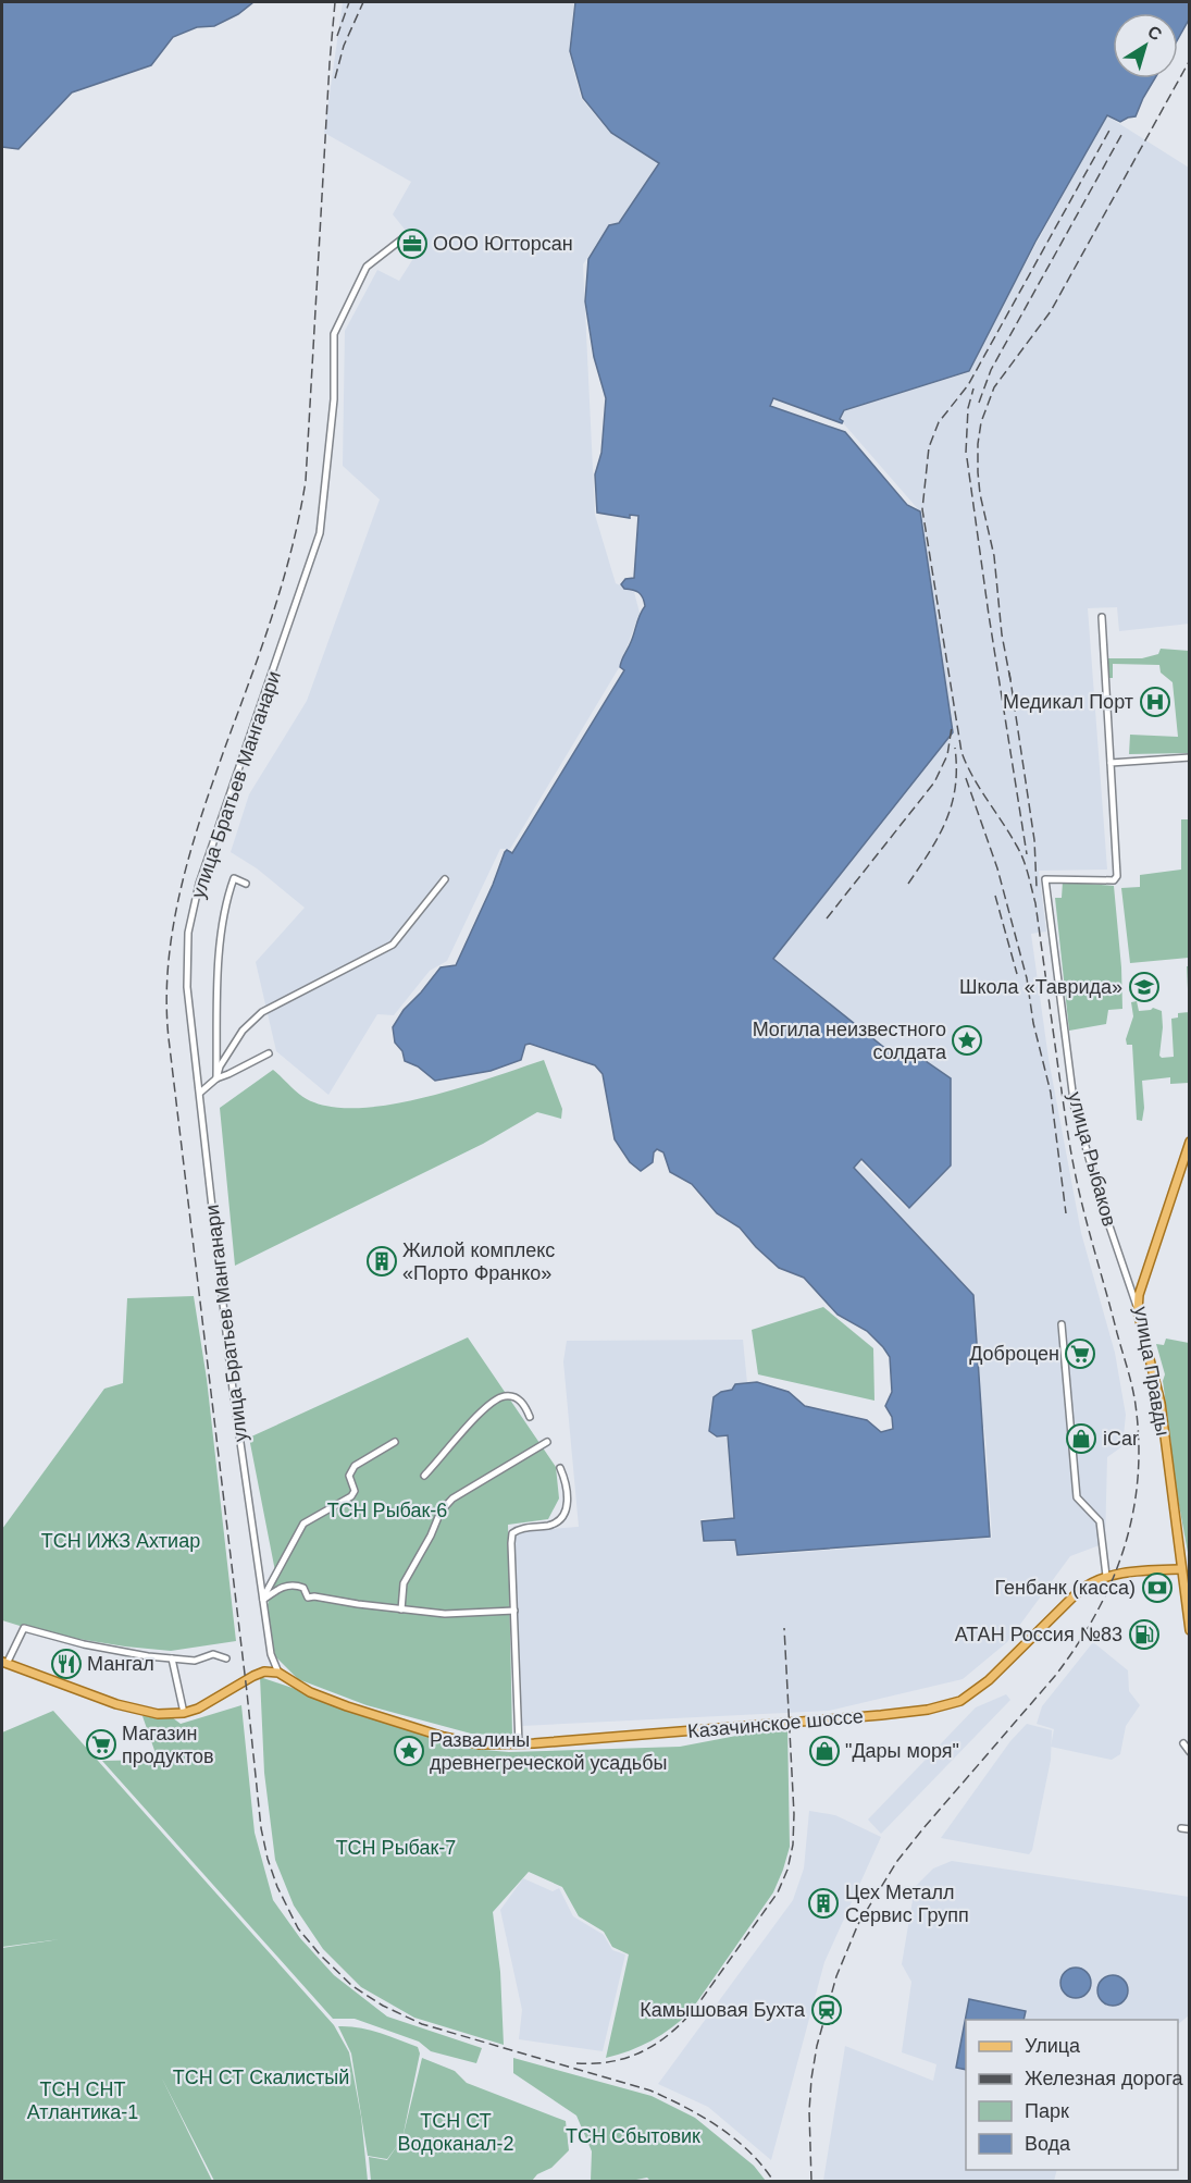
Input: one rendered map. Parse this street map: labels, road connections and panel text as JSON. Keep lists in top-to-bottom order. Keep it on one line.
{"streets":{"main road":["улица Правды","Казачинское шоссе"],"street":["улица Братьев Манганари","улица Рыбаков"]},"crossings":[["улица Братьев Манганари","Казачинское шоссе"],["улица Рыбаков","улица Правды"],["улица Правды","Казачинское шоссе"]],"parks":["ТСН Рыбак-6","ТСН ИЖЗ Ахтиар","ТСН Рыбак-7","ТСН СТ Скалистый","ТСН СНТ Атлантика-1","ТСН СТ Водоканал-2","ТСН Сбытовик"],"places":{"office":["ООО Югторсан"],"hospital":["Медикал Порт"],"school or university":["Школа «Таврида»"],"place":["Могила неизвестного солдата","Развалины древнегреческой усадьбы"],"building":["Жилой комплекс «Порто Франко»","Цех Металл Сервис Групп"],"supermarket":["Доброцен","Магазин продуктов"],"shop":["iCar","\"Дары моря\""],"bank":["Генбанк (касса)"],"fuel station":["АТАН Россия №83"],"restaurant":["Мангал"],"station":["Камышовая Бухта"]},"legend":["Улица","Железная дорога","Парк","Вода"],"north":"top right"}
